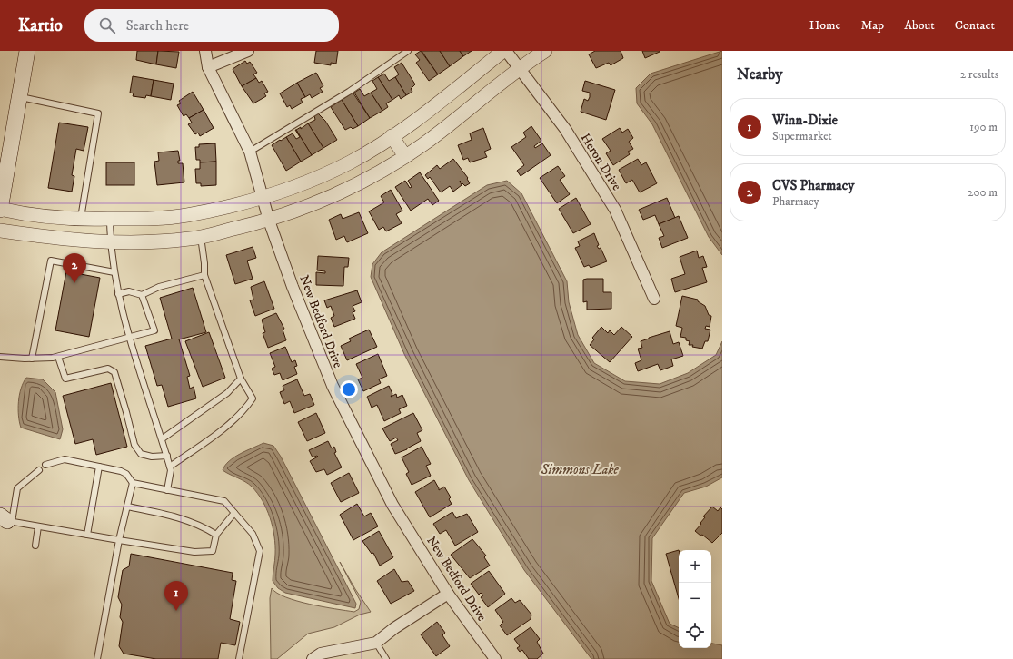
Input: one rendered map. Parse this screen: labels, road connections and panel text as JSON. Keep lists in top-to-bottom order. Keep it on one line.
{"streets":{"street":["Heron Drive","New Bedford Drive"]},"water":["Simmons Lake"],"page":{"header":"Kartio","search":"Search here","nav":["Home","Map","About","Contact"],"heading":["Nearby","2 results"],"list":[{"mark":"1","name":"Winn-Dixie","note":"Supermarket","value":"190 m"},{"mark":"2","name":"CVS Pharmacy","note":"Pharmacy","value":"200 m"}],"pins":["2","1"],"map_buttons":["+","−"]}}
